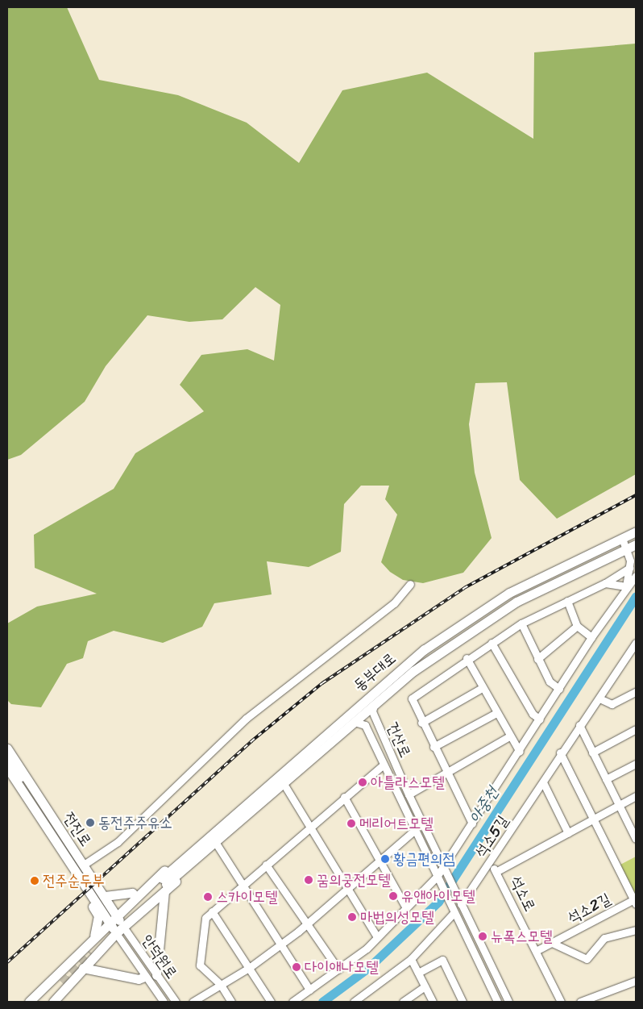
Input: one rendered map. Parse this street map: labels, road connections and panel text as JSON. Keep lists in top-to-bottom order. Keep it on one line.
{"streets":{"main road":["동부대로","전진로"],"street":["건산로","석소5길","석소로","석소2길","안덕원로"]},"crossings":[["동부대로","건산로"],["동부대로","전진로"],["동부대로","안덕원로"],["건산로","석소5길"],["전진로","안덕원로"],["석소5길","석소로"],["석소5길","석소2길"],["석소로","석소2길"]],"water":["아중천"],"places":["아틀라스모텔","동전주주유소","메리어트모텔","황금편의점","꿈의궁전모텔","전주순두부","유앤아이모텔","스카이모텔","마법의성모텔","뉴폭스모텔","다이애나모텔"]}
